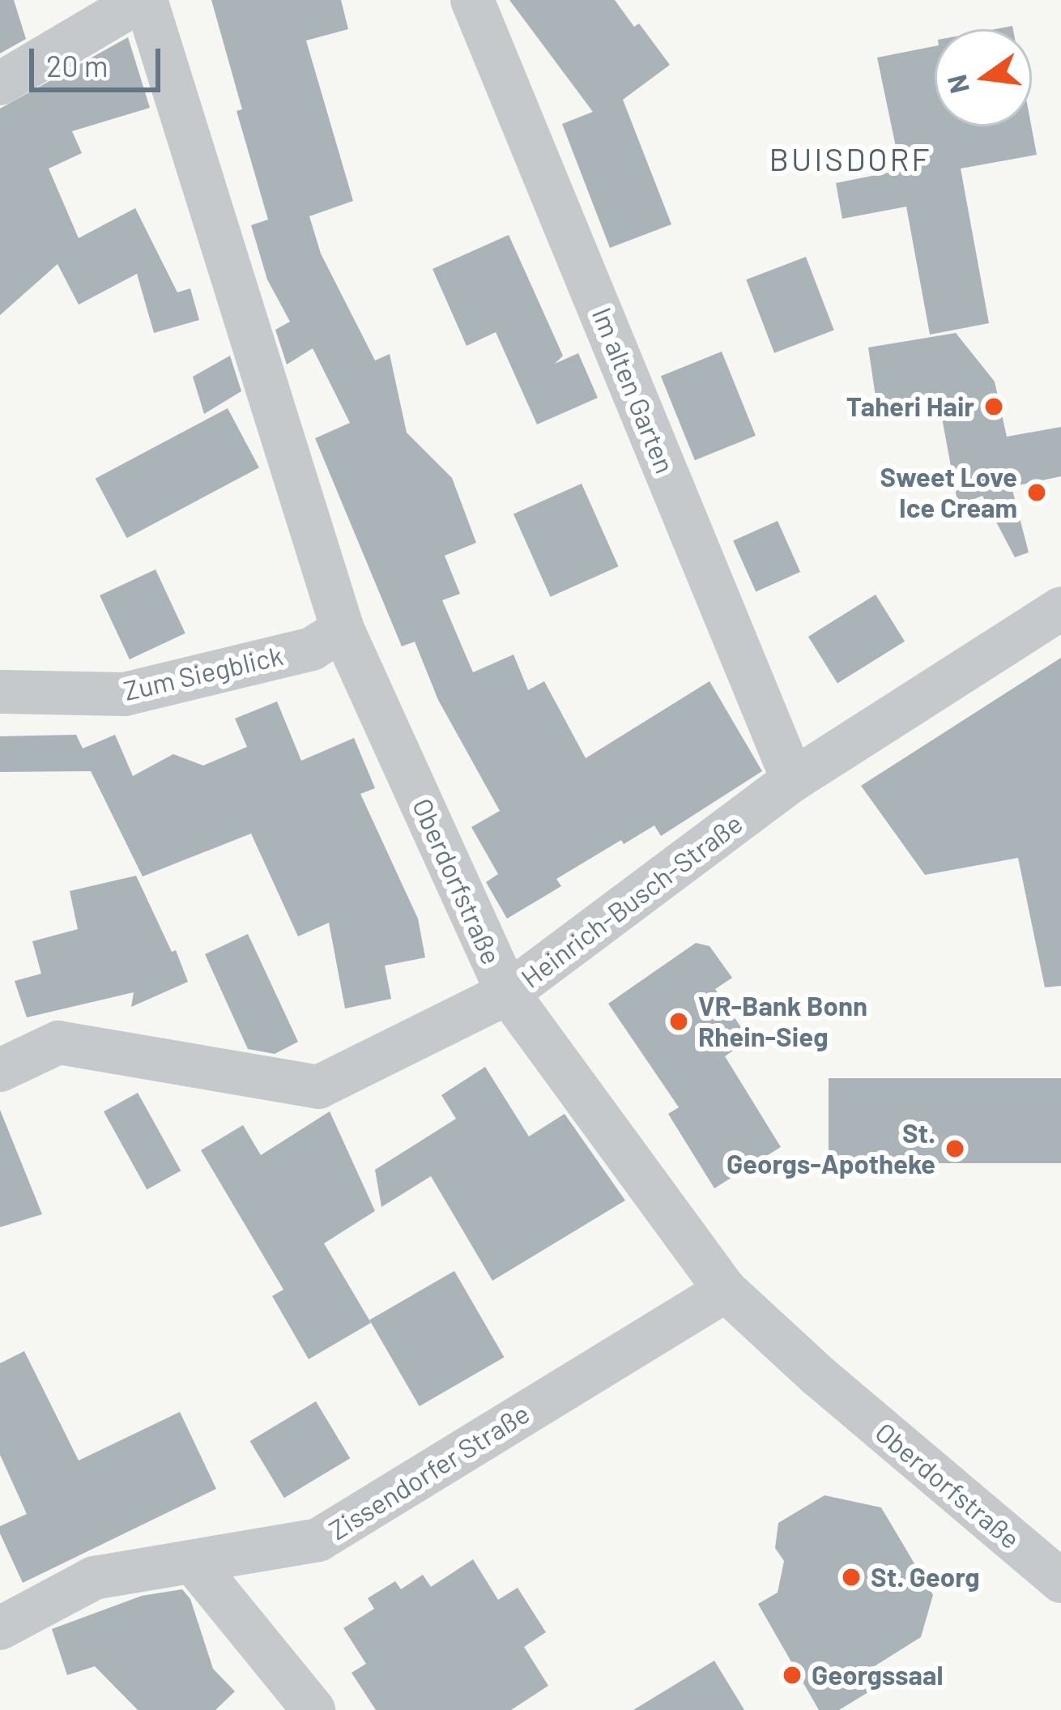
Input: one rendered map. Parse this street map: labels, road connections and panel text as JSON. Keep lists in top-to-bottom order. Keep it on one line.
{"streets":{"street":["Im alten Garten","Zum Siegblick","Oberdorfstraße","Heinrich-Busch-Straße","Zissendorfer Straße"]},"crossings":[["Im alten Garten","Heinrich-Busch-Straße"],["Zum Siegblick","Oberdorfstraße"],["Oberdorfstraße","Heinrich-Busch-Straße"],["Oberdorfstraße","Zissendorfer Straße"]],"districts":["BUISDORF"],"places":["Taheri Hair","Sweet Love Ice Cream","VR-Bank Bonn Rhein-Sieg","St. Georgs-Apotheke","St. Georg","Georgssaal"],"scale_bar":"20 m","north":"left"}
